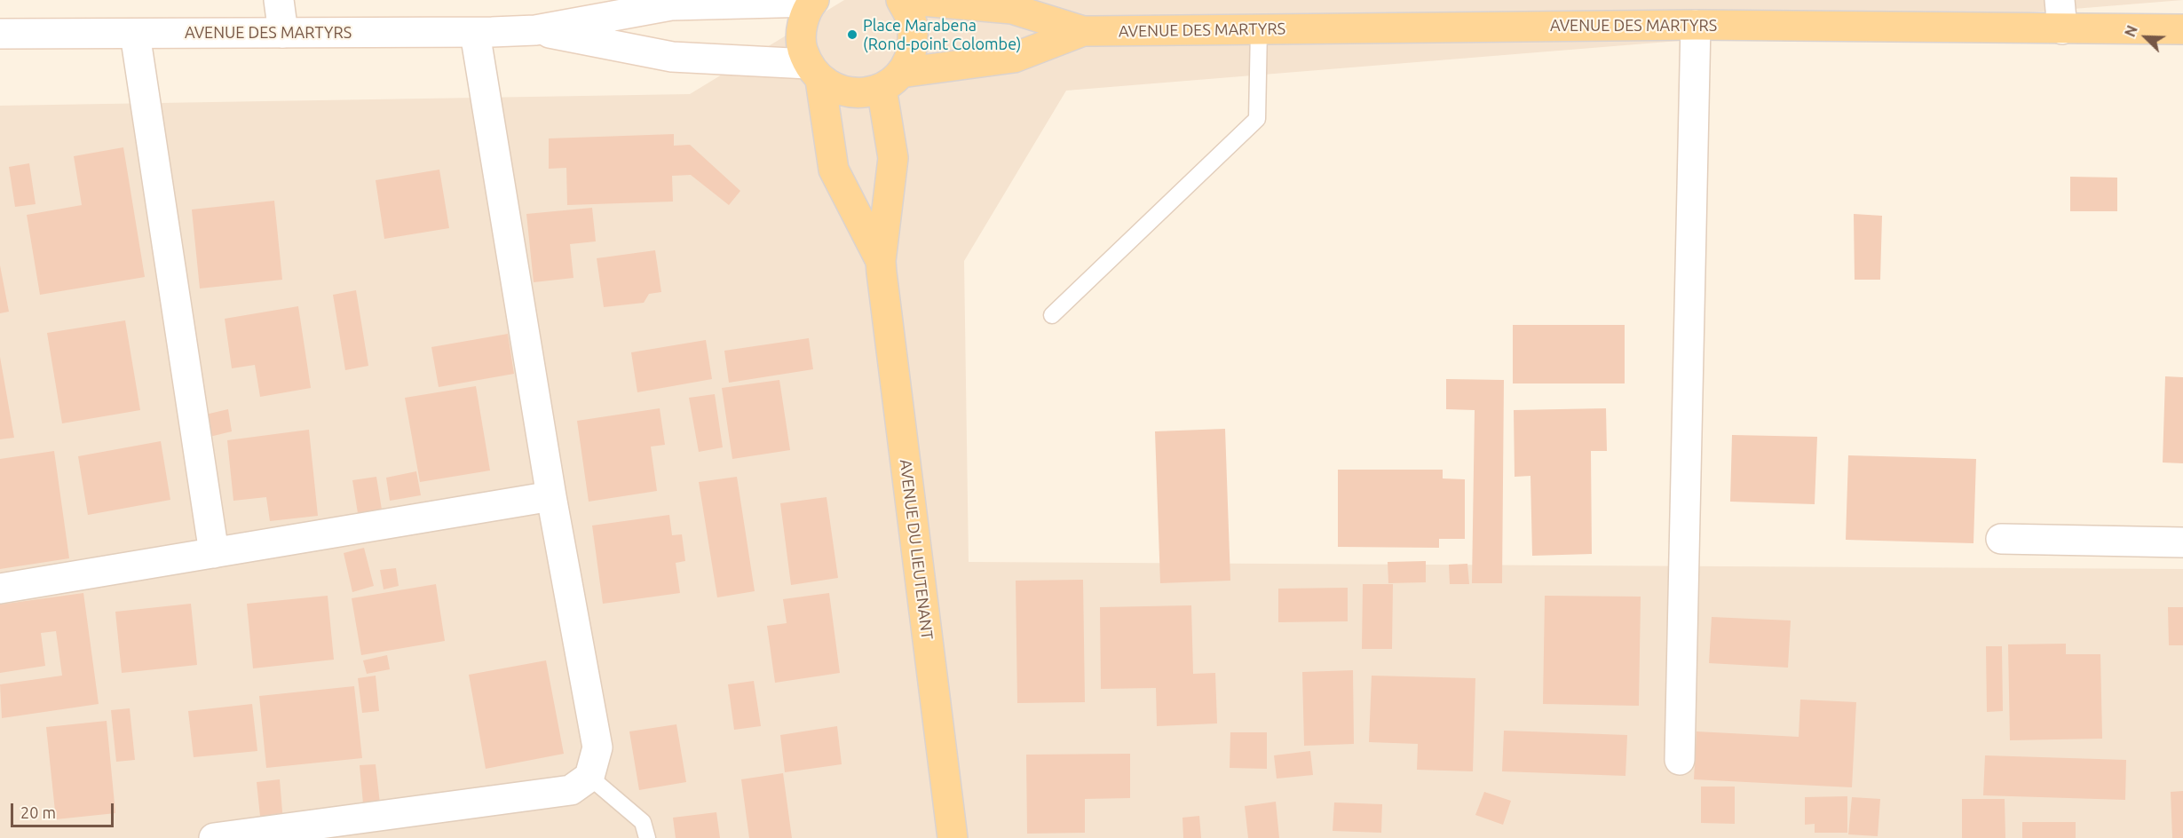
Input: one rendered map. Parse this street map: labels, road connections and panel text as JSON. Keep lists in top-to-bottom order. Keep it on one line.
{"streets":{"main road":["AVENUE DES MARTYRS","AVENUE DU LIEUTENANT"]},"crossings":[["AVENUE DES MARTYRS","AVENUE DU LIEUTENANT"]],"places":["Place Marabena (Rond-point Colombe)"],"scale_bar":"20 m","north":"top left"}
